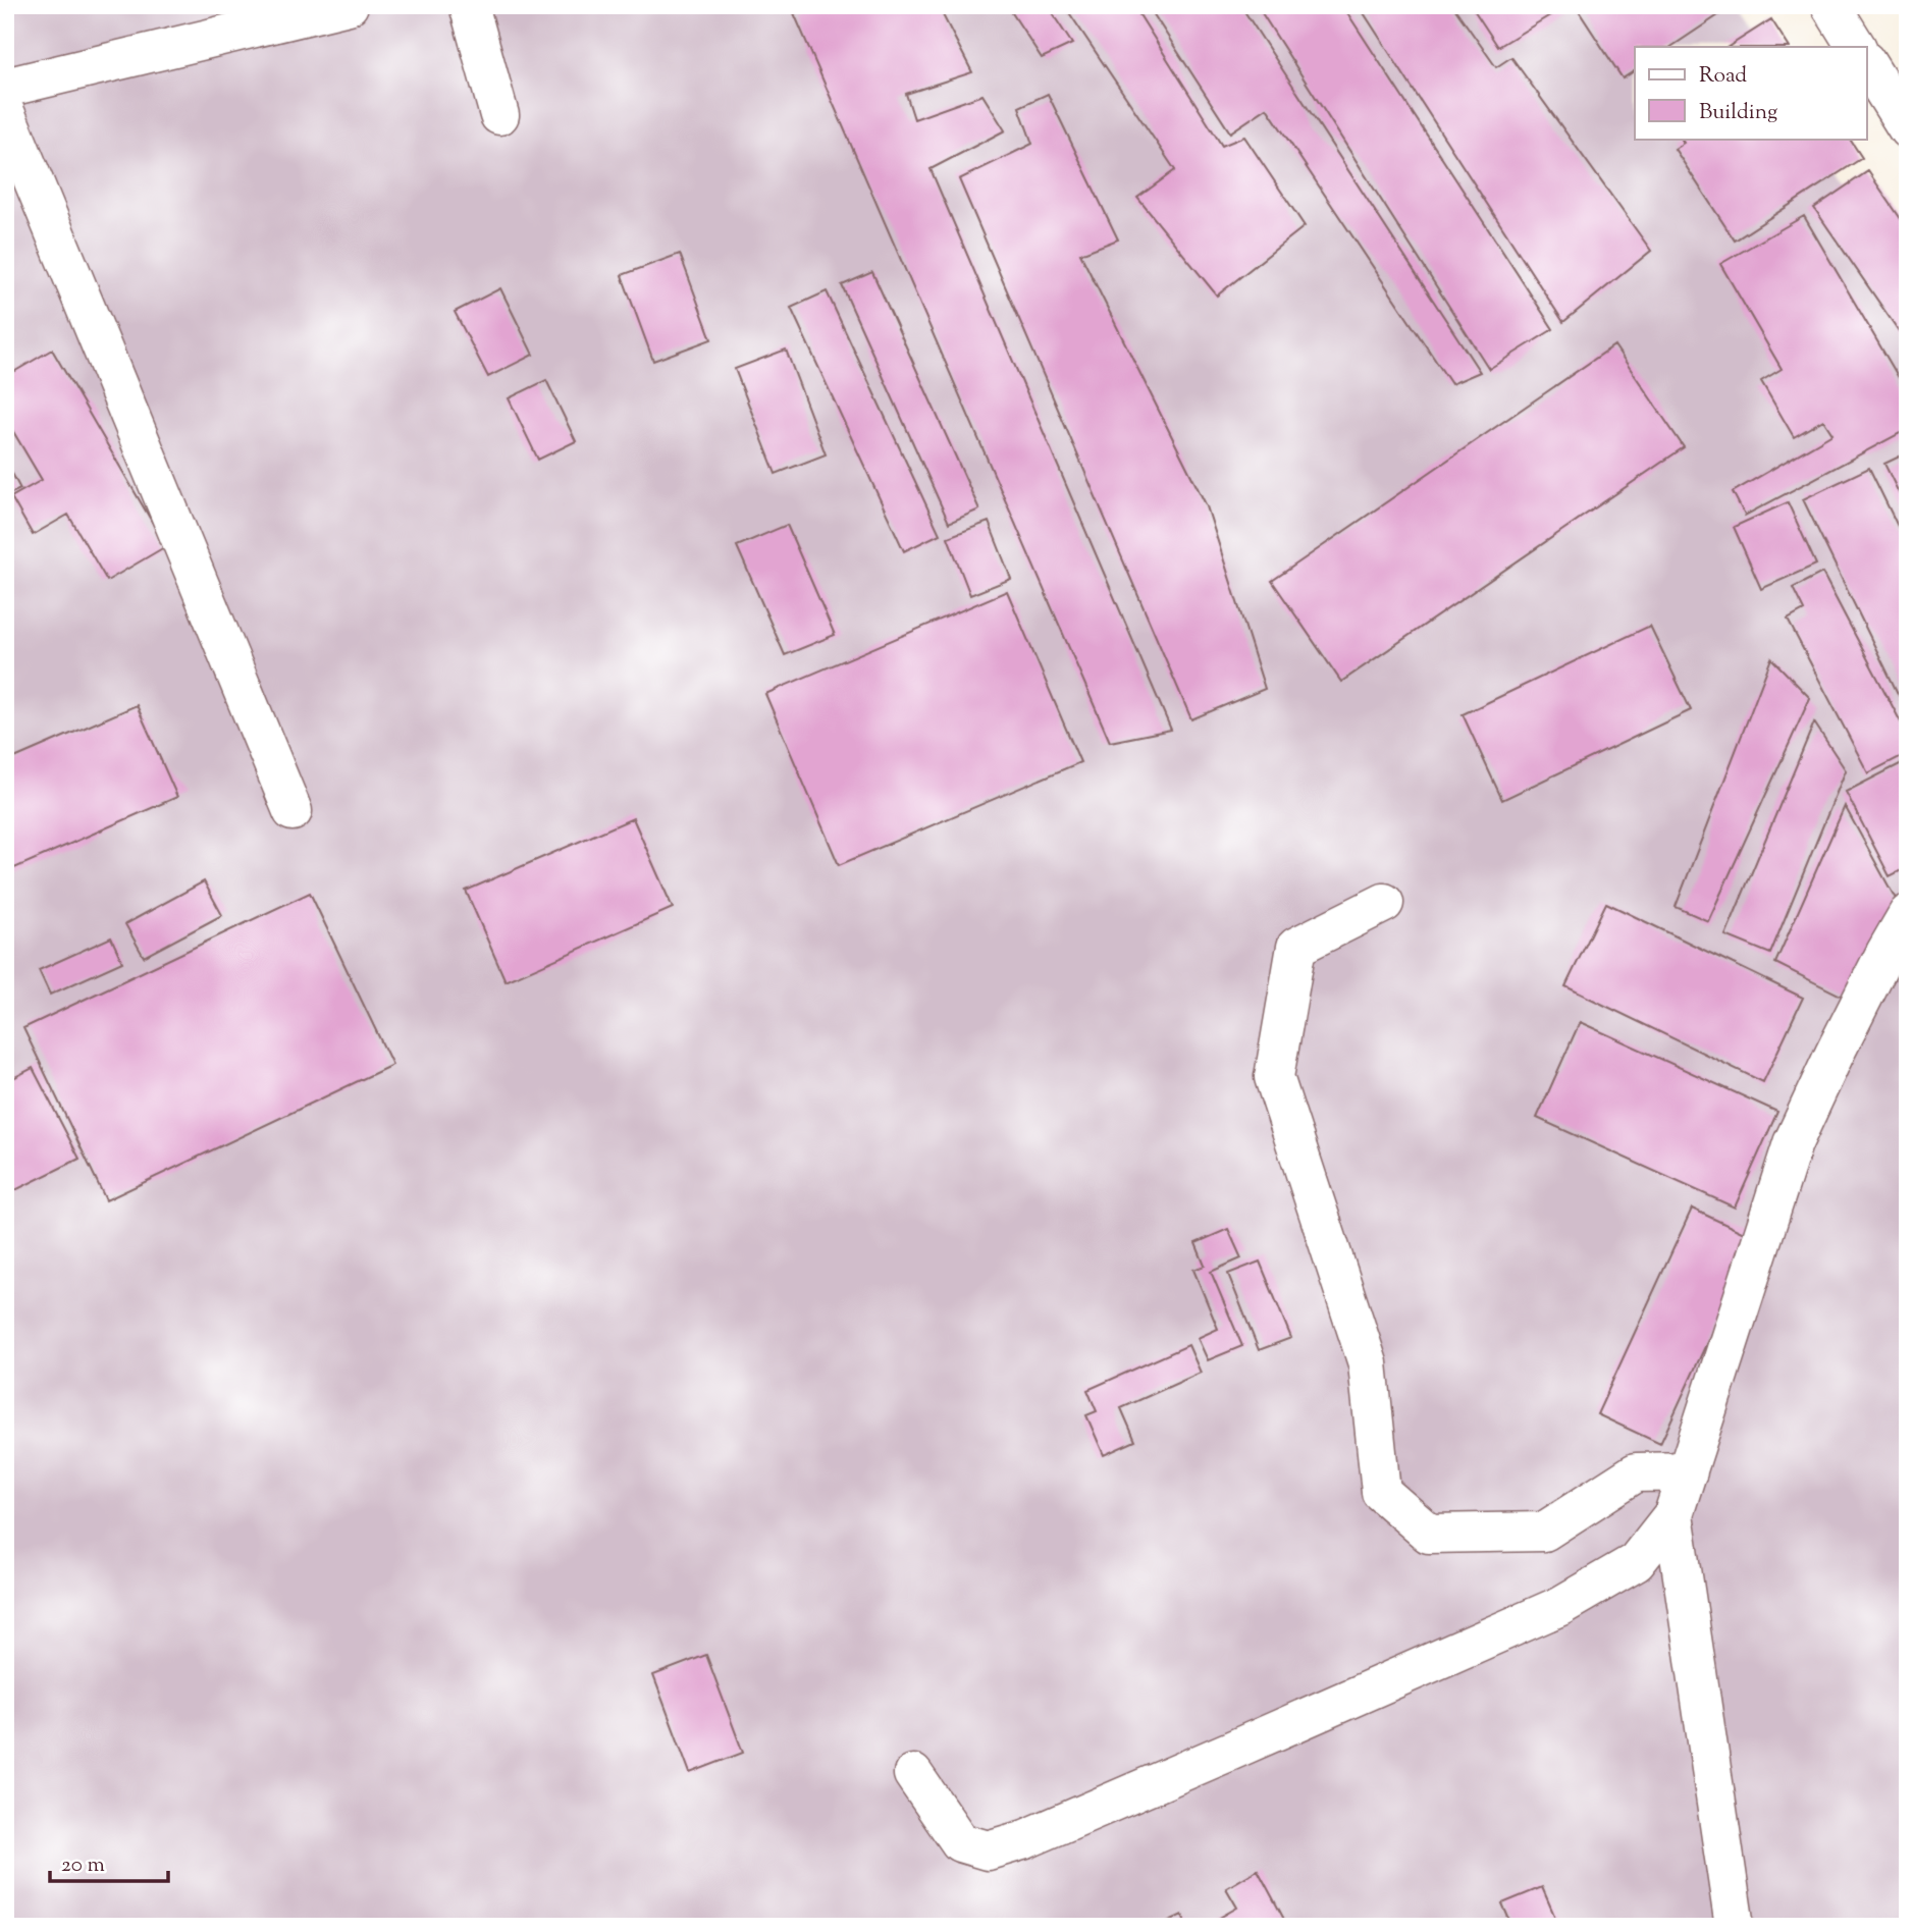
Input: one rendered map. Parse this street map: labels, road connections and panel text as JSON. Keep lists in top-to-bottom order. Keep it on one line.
{"legend":["Road","Building"],"scale_bar":"20 m"}
